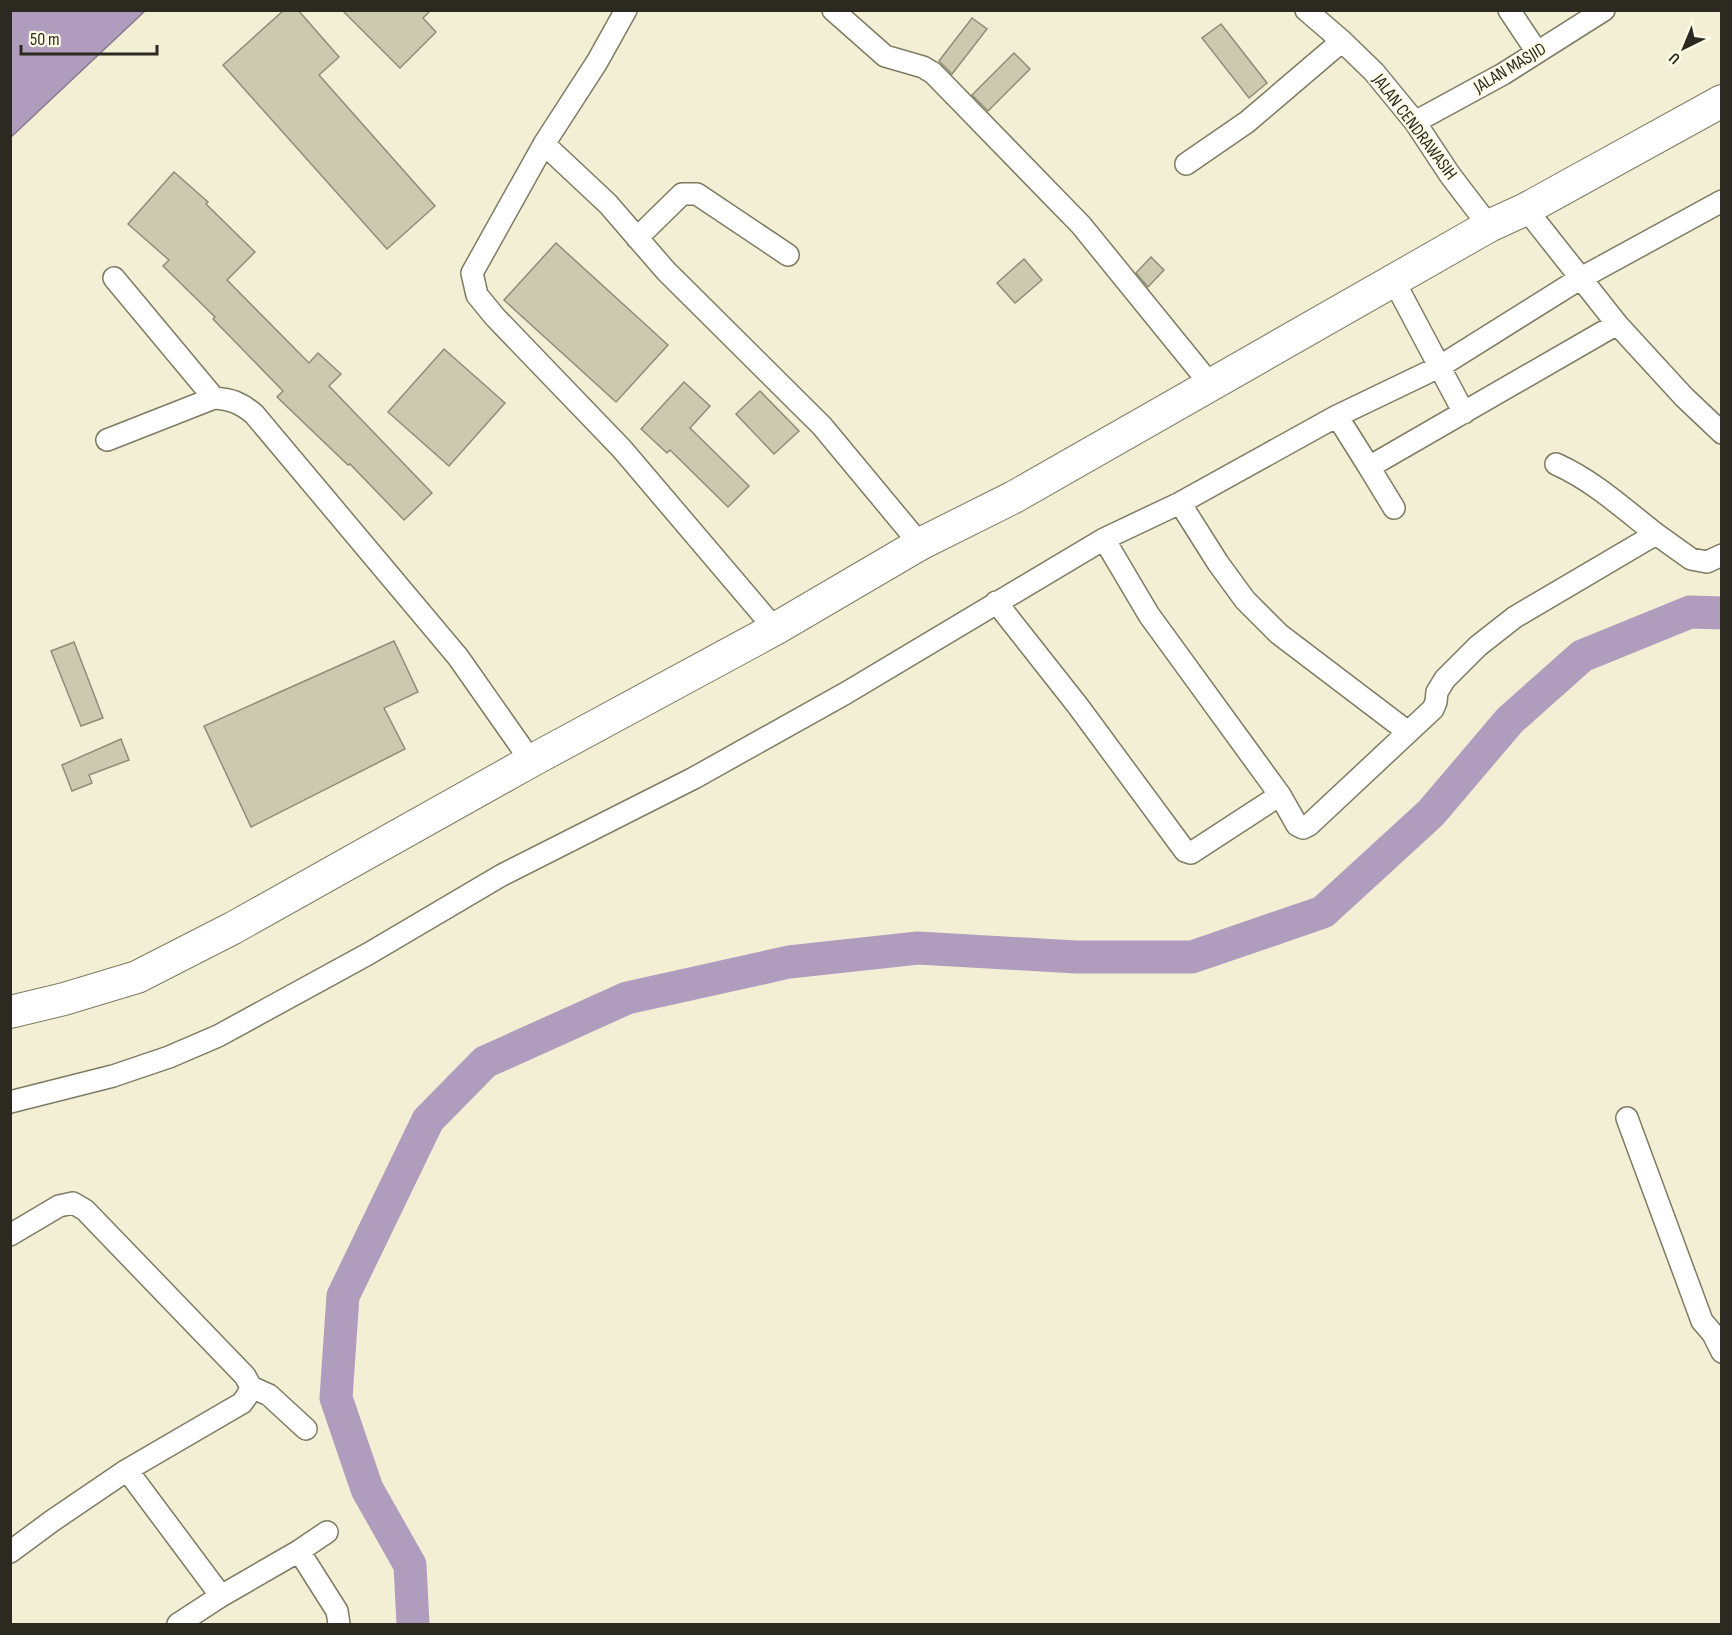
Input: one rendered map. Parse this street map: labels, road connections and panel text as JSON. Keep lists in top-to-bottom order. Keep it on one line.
{"streets":{"street":["JALAN MASJID","JALAN CENDRAWASIH"]},"crossings":[["JALAN MASJID","JALAN CENDRAWASIH"]],"scale_bar":"50 m","north":"bottom left"}
